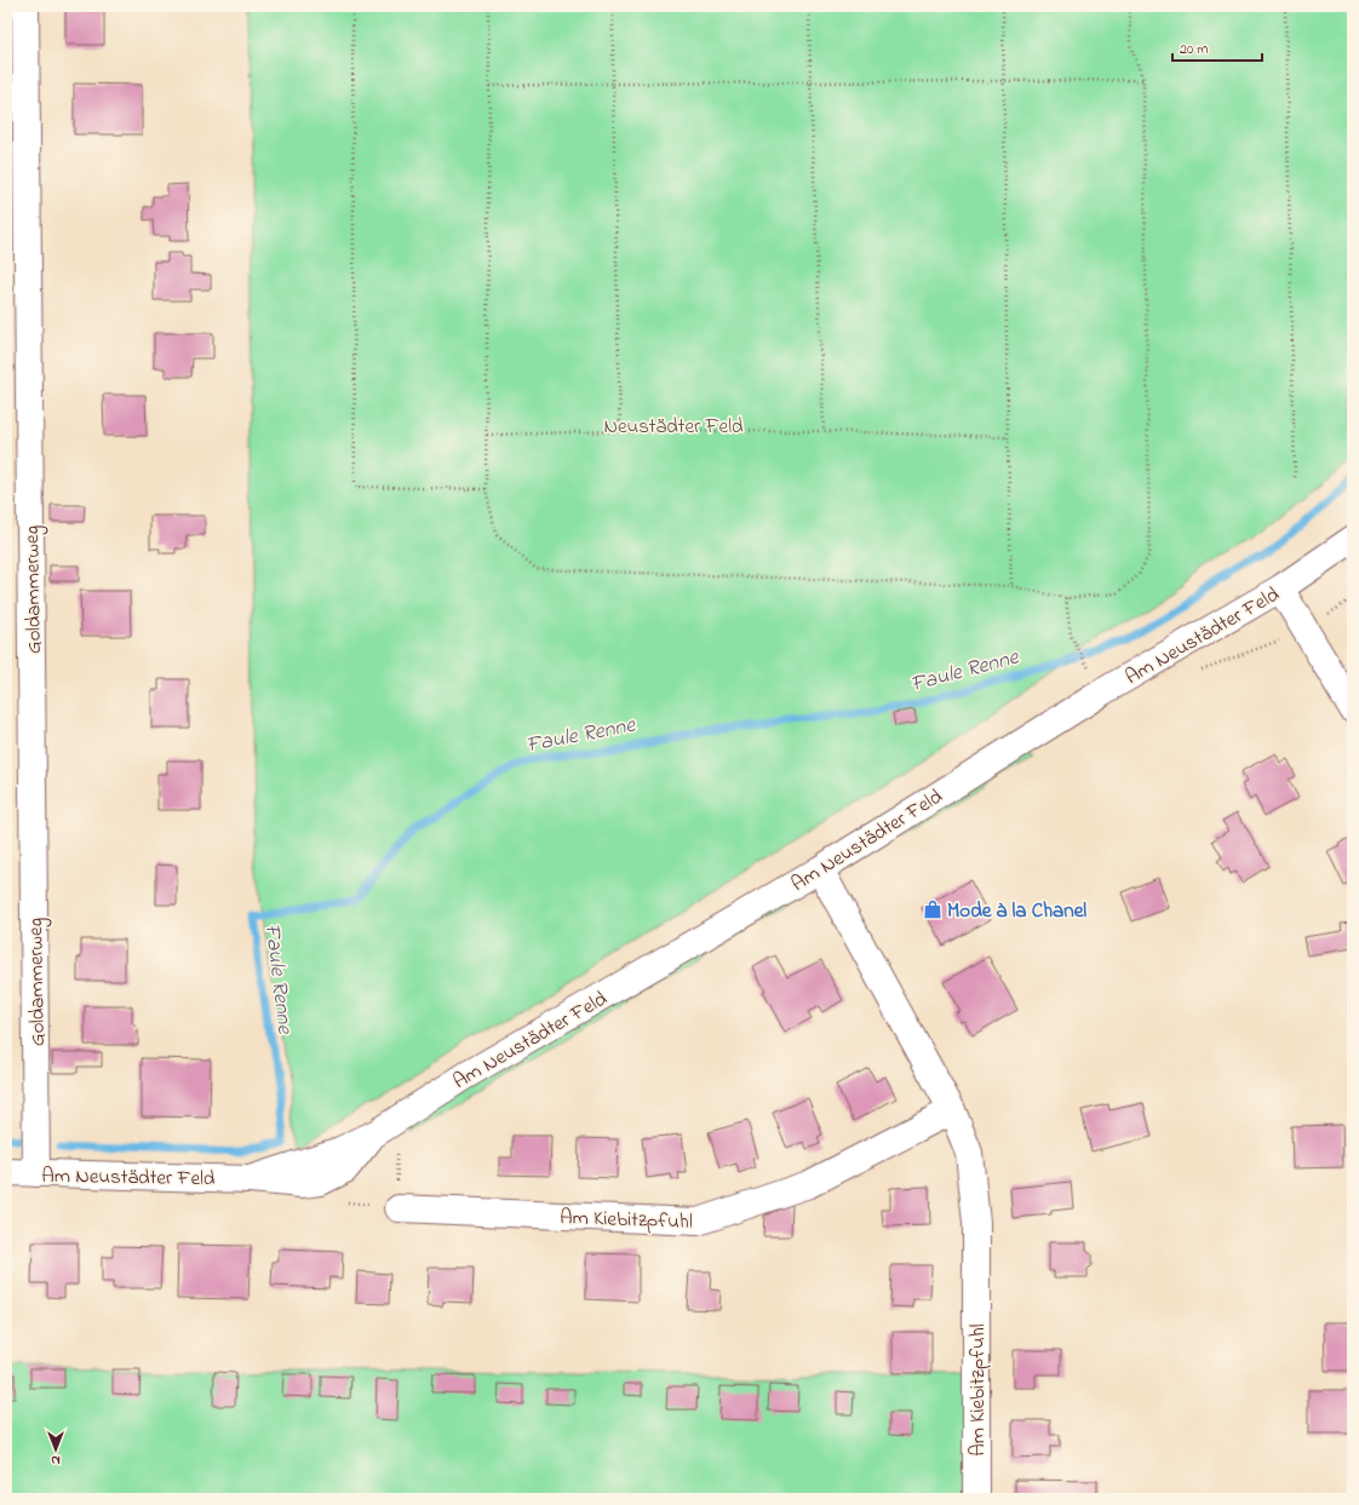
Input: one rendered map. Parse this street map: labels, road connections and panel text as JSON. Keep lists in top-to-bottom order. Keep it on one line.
{"streets":{"street":["Goldammerweg","Am Neustädter Feld","Am Kiebitzpfuhl"]},"crossings":[["Goldammerweg","Am Neustädter Feld"],["Am Neustädter Feld","Am Kiebitzpfuhl"]],"water":["Faule Renne"],"parks":["Neustädter Feld"],"places":{"shop":["Mode à la Chanel"]},"scale_bar":"20 m","north":"bottom"}
